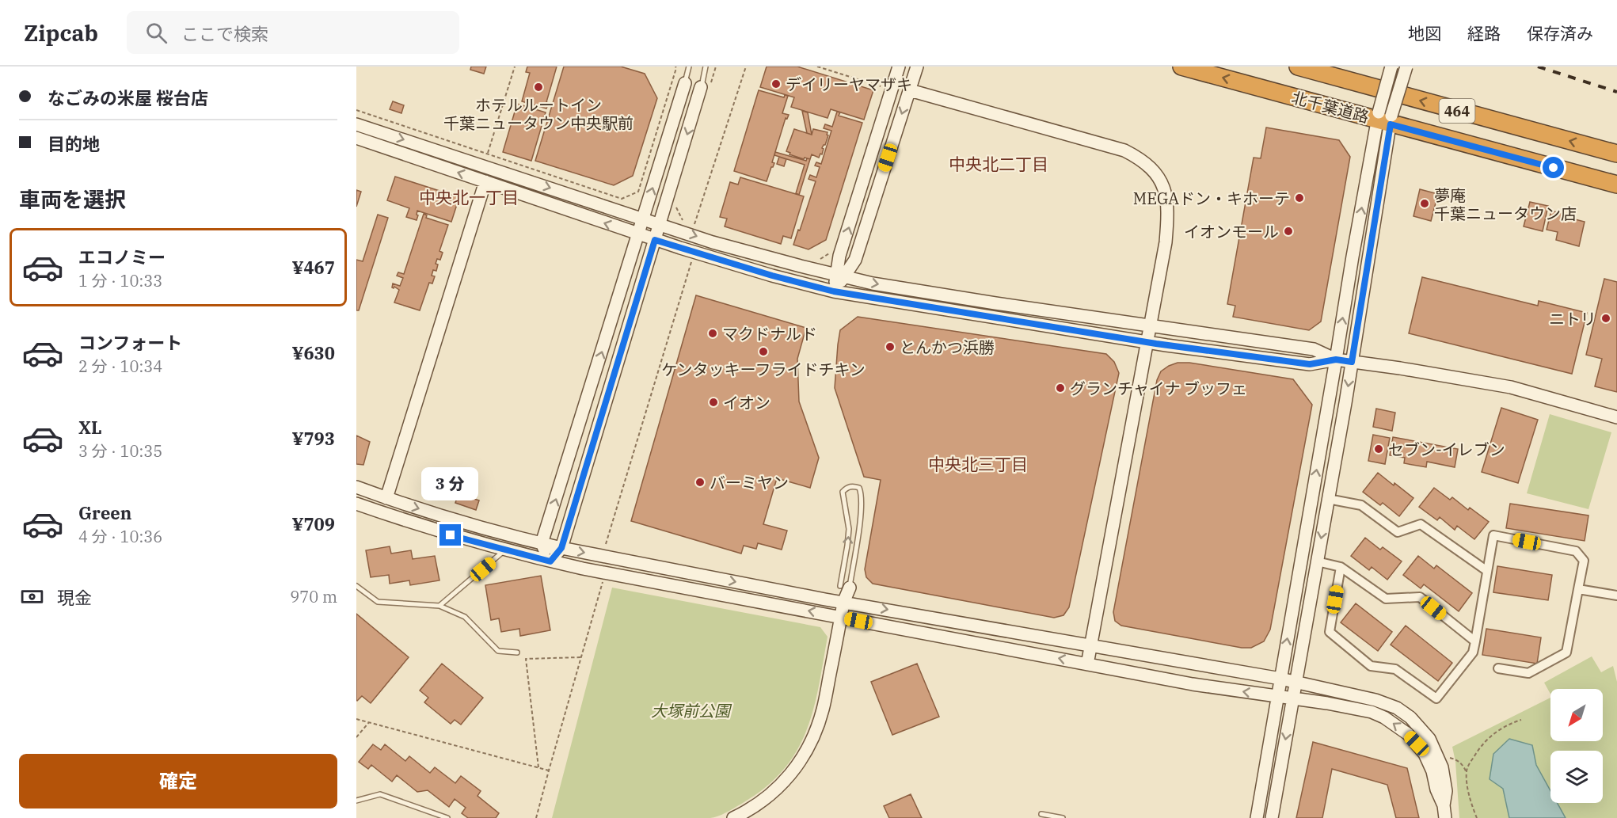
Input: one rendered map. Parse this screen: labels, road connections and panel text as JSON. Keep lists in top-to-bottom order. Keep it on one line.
{"streets":{"highway":["北千葉道路","464"]},"districts":["中央北二丁目","中央北一丁目","中央北三丁目"],"parks":["大塚前公園"],"places":["デイリーヤマザキ","ホテルルートイン 千葉ニュータウン中央駅前","MEGAドン・キホーテ","夢庵 千葉ニュータウン店","イオンモール","ニトリ","マクドナルド","とんかつ浜勝","ケンタッキーフライドチキン","グランチャイナ ブッフェ","イオン","セブン-イレブン","バーミヤン"],"north":"bottom left","page":{"header":"Zipcab","search":"ここで検索","nav":["地図","経路","保存済み"],"banner":["なごみの米屋 桜台店","目的地"],"heading":"車両を選択","list":[{"name":"エコノミー","note":"1 分 · 10:33","value":"¥467"},{"name":"コンフォート","note":"2 分 · 10:34","value":"¥630"},{"name":"XL","note":"3 分 · 10:35","value":"¥793"},{"name":"Green","note":"4 分 · 10:36","value":"¥709"}],"bubble":"3 分","pay":["現金","970 m"],"buttons":"確定"}}
